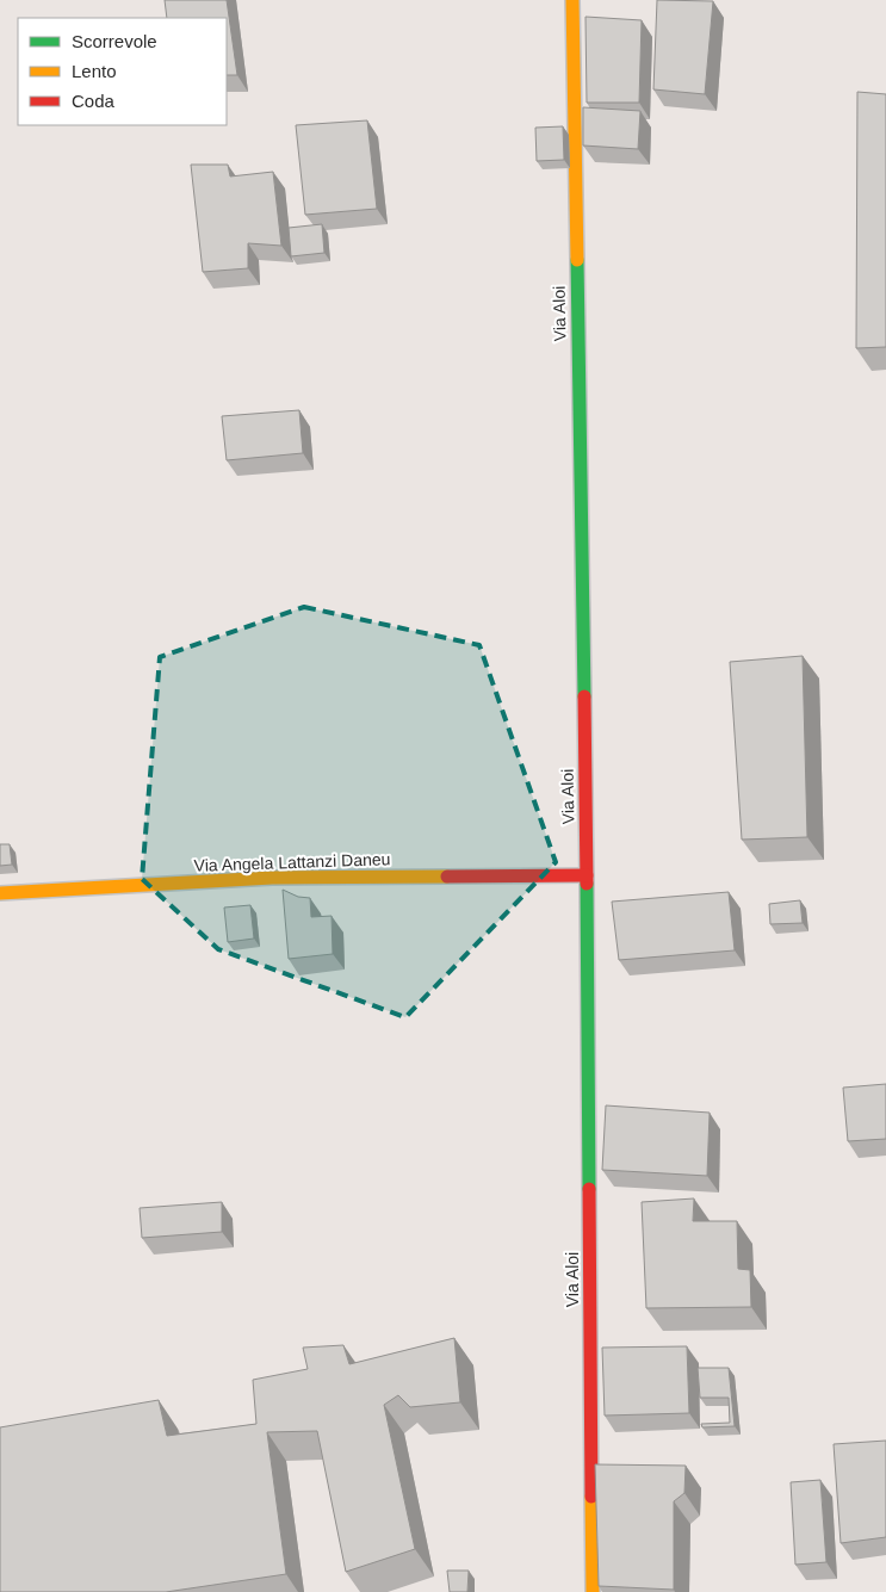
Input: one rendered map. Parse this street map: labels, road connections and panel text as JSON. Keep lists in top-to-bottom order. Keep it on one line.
{"streets":{"street":["Via Aloi","Via Angela Lattanzi Daneu"]},"crossings":[["Via Aloi","Via Angela Lattanzi Daneu"]],"legend":["Scorrevole","Lento","Coda"]}
